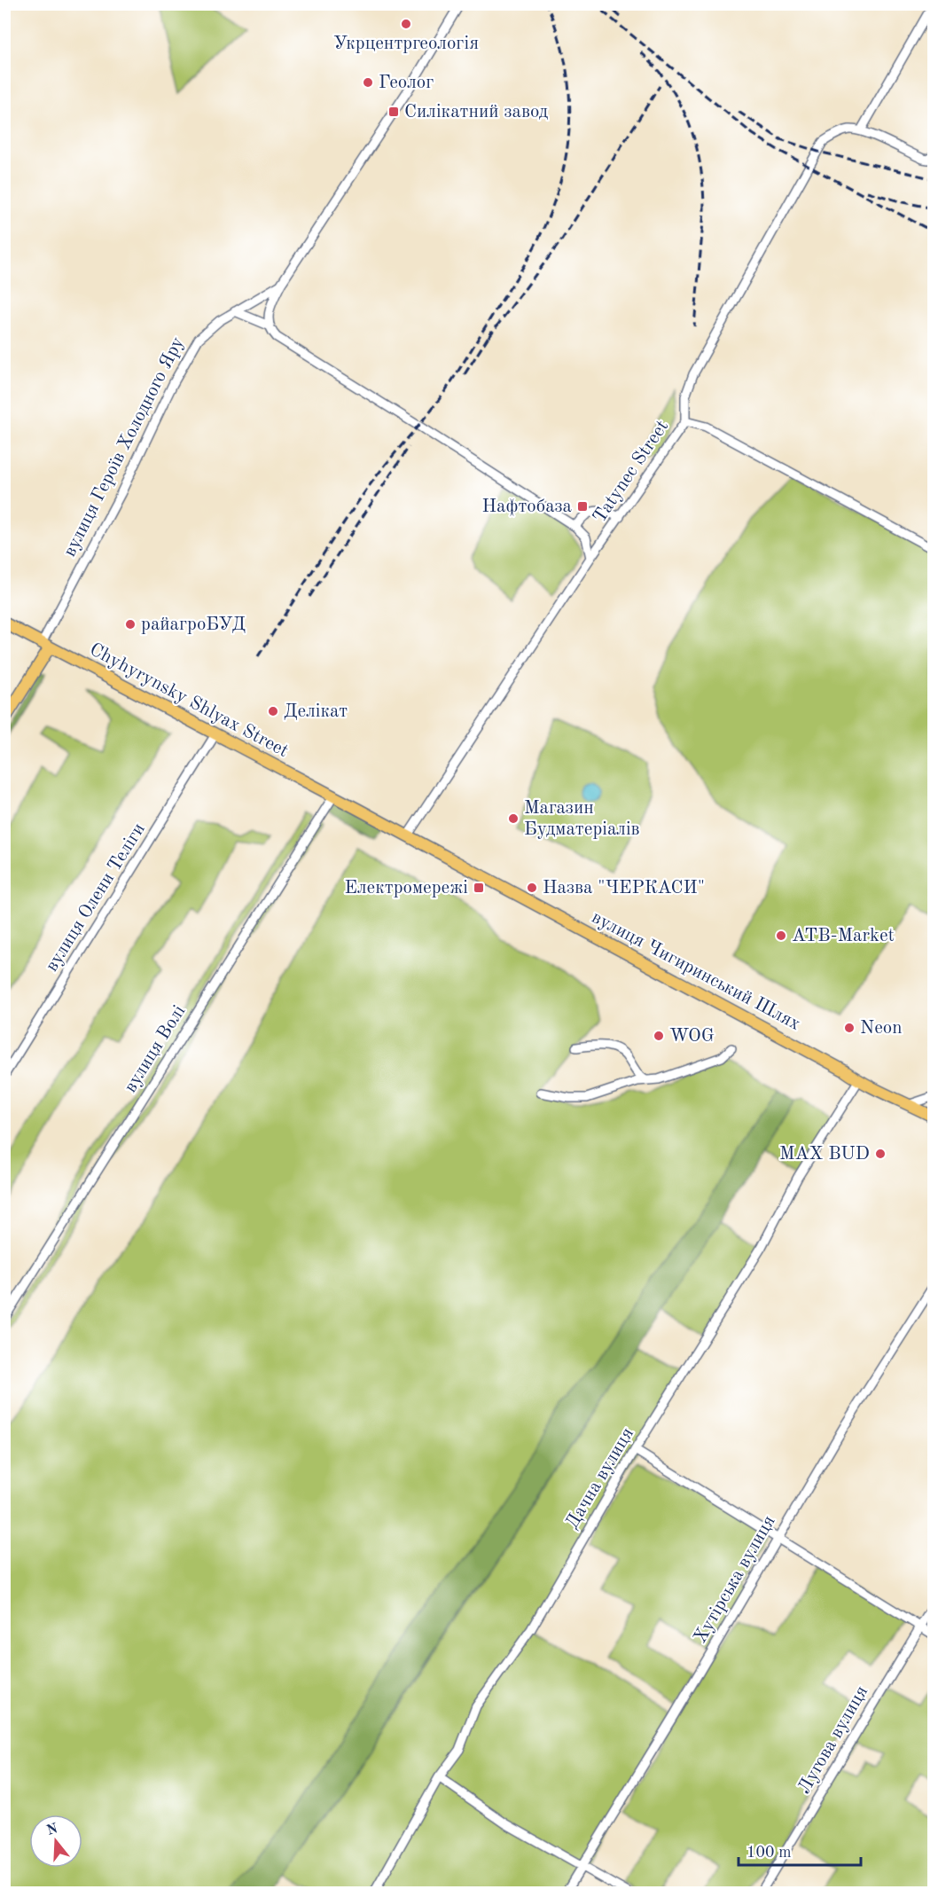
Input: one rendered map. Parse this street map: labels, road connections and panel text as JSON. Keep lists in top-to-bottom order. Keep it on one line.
{"streets":{"main road":["вулиця Героїв Холодного Яру","Chyhyrynsky Shlyax Street","вулиця Чигиринський Шлях"],"street":["Tatynec Street","вулиця Олени Теліги","вулиця Волі","Дачна вулиця","Хутірська вулиця","Лугова вулиця"]},"crossings":[["вулиця Героїв Холодного Яру","Chyhyrynsky Shlyax Street"],["Tatynec Street","вулиця Чигиринський Шлях"],["Chyhyrynsky Shlyax Street","вулиця Олени Теліги"],["Chyhyrynsky Shlyax Street","вулиця Чигиринський Шлях"],["Chyhyrynsky Shlyax Street","вулиця Волі"],["вулиця Чигиринський Шлях","вулиця Волі"],["вулиця Чигиринський Шлях","Дачна вулиця"]],"places":{"other":["Укрцентргеологія","Геолог","райагроБУД","Делікат","Магазин Будматеріалів","Назва \"ЧЕРКАСИ\"","ATB-Market","Neon","WOG","MAX BUD"],"transit":["Силікатний завод","Нафтобаза","Електромережі"]},"scale_bar":"100 m","north":"top"}
